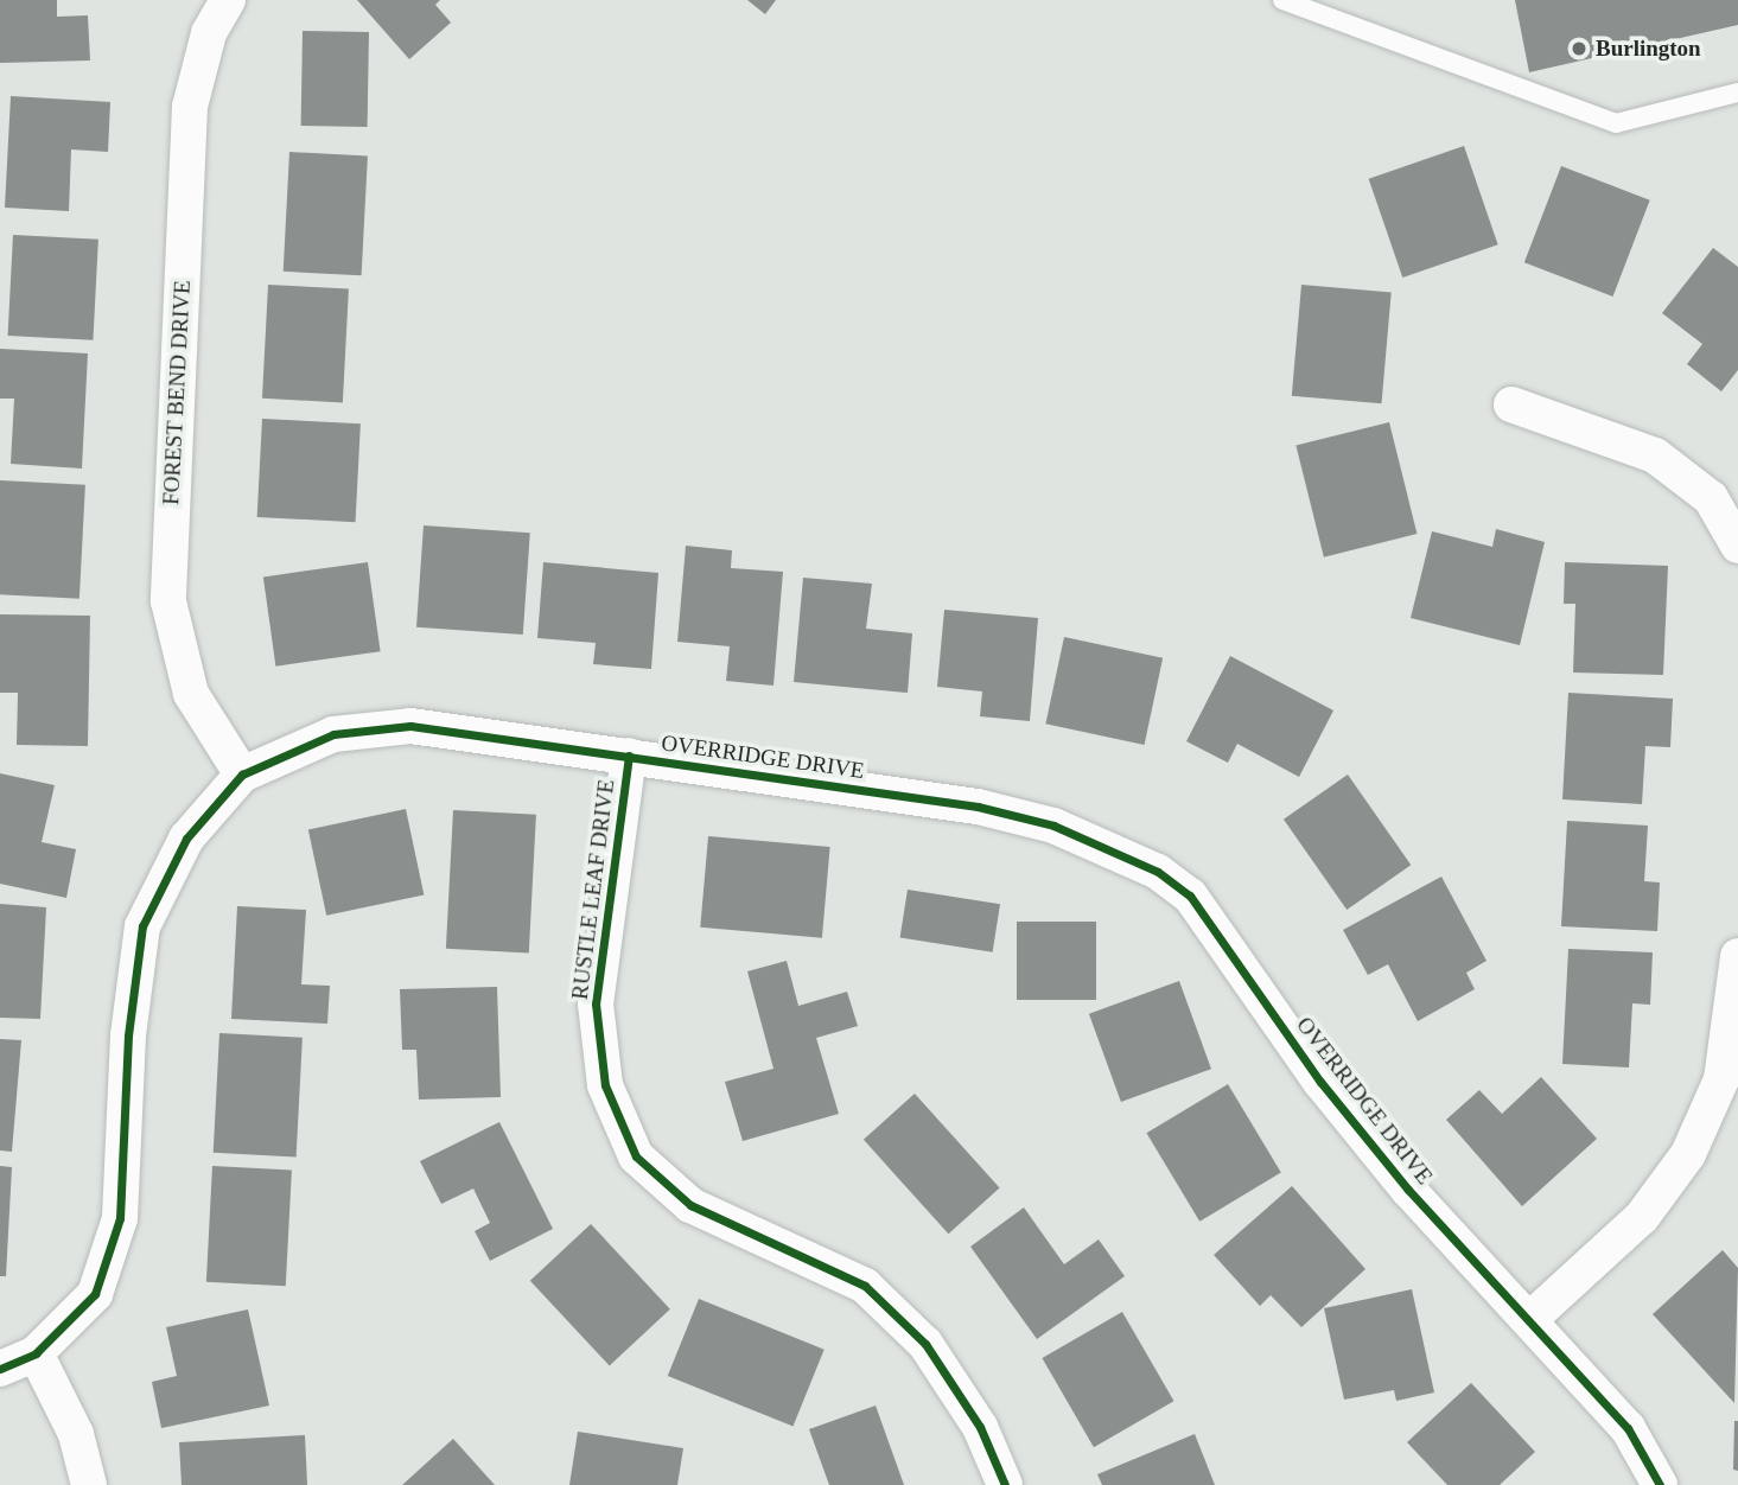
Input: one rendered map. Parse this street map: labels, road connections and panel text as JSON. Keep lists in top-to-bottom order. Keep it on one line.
{"streets":{"street":["FOREST BEND DRIVE","OVERRIDGE DRIVE","RUSTLE LEAF DRIVE"]},"crossings":[["FOREST BEND DRIVE","OVERRIDGE DRIVE"],["OVERRIDGE DRIVE","RUSTLE LEAF DRIVE"]],"places":["Burlington"]}
